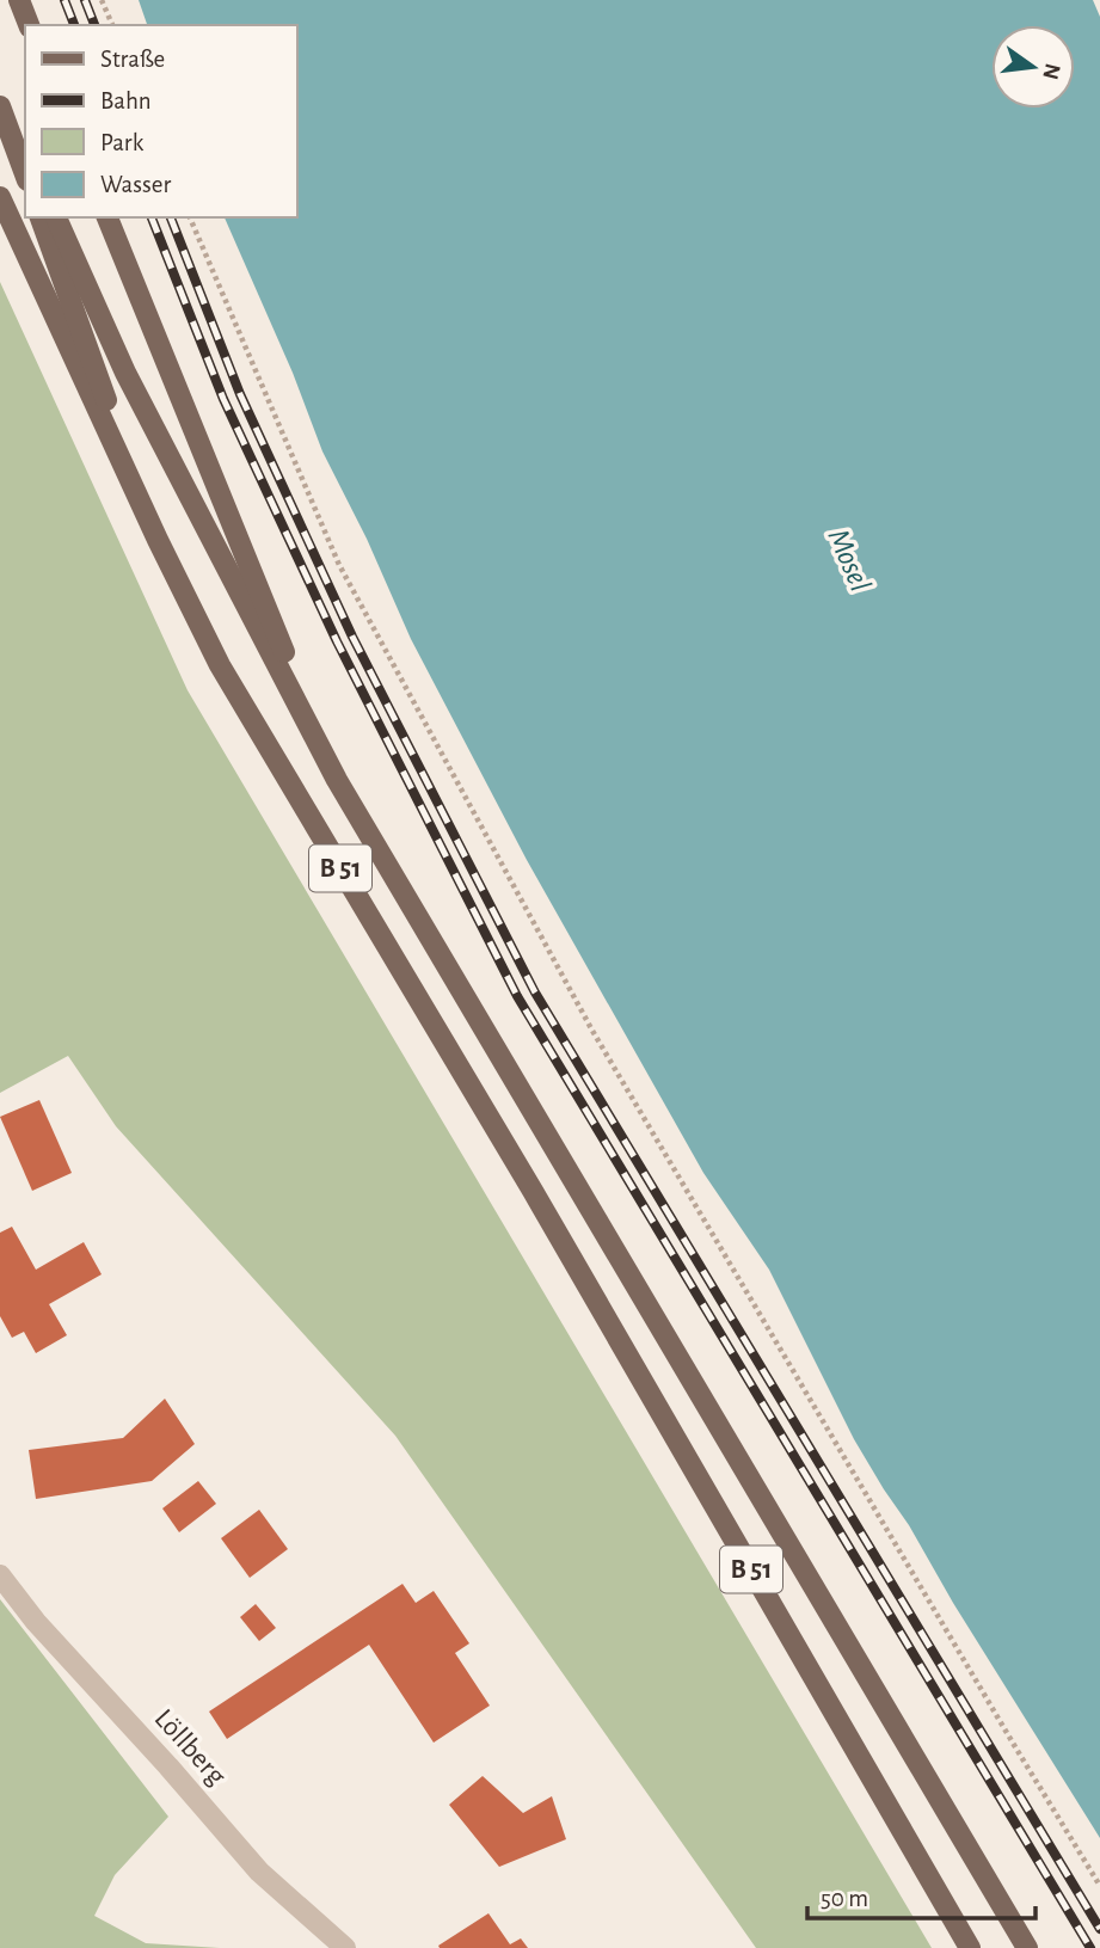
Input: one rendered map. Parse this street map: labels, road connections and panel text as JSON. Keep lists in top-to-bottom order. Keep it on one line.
{"streets":{"main road":["B 51"],"street":["Löllberg"]},"water":["Mosel"],"legend":["Straße","Bahn","Park","Wasser"],"scale_bar":"50 m","north":"right"}
